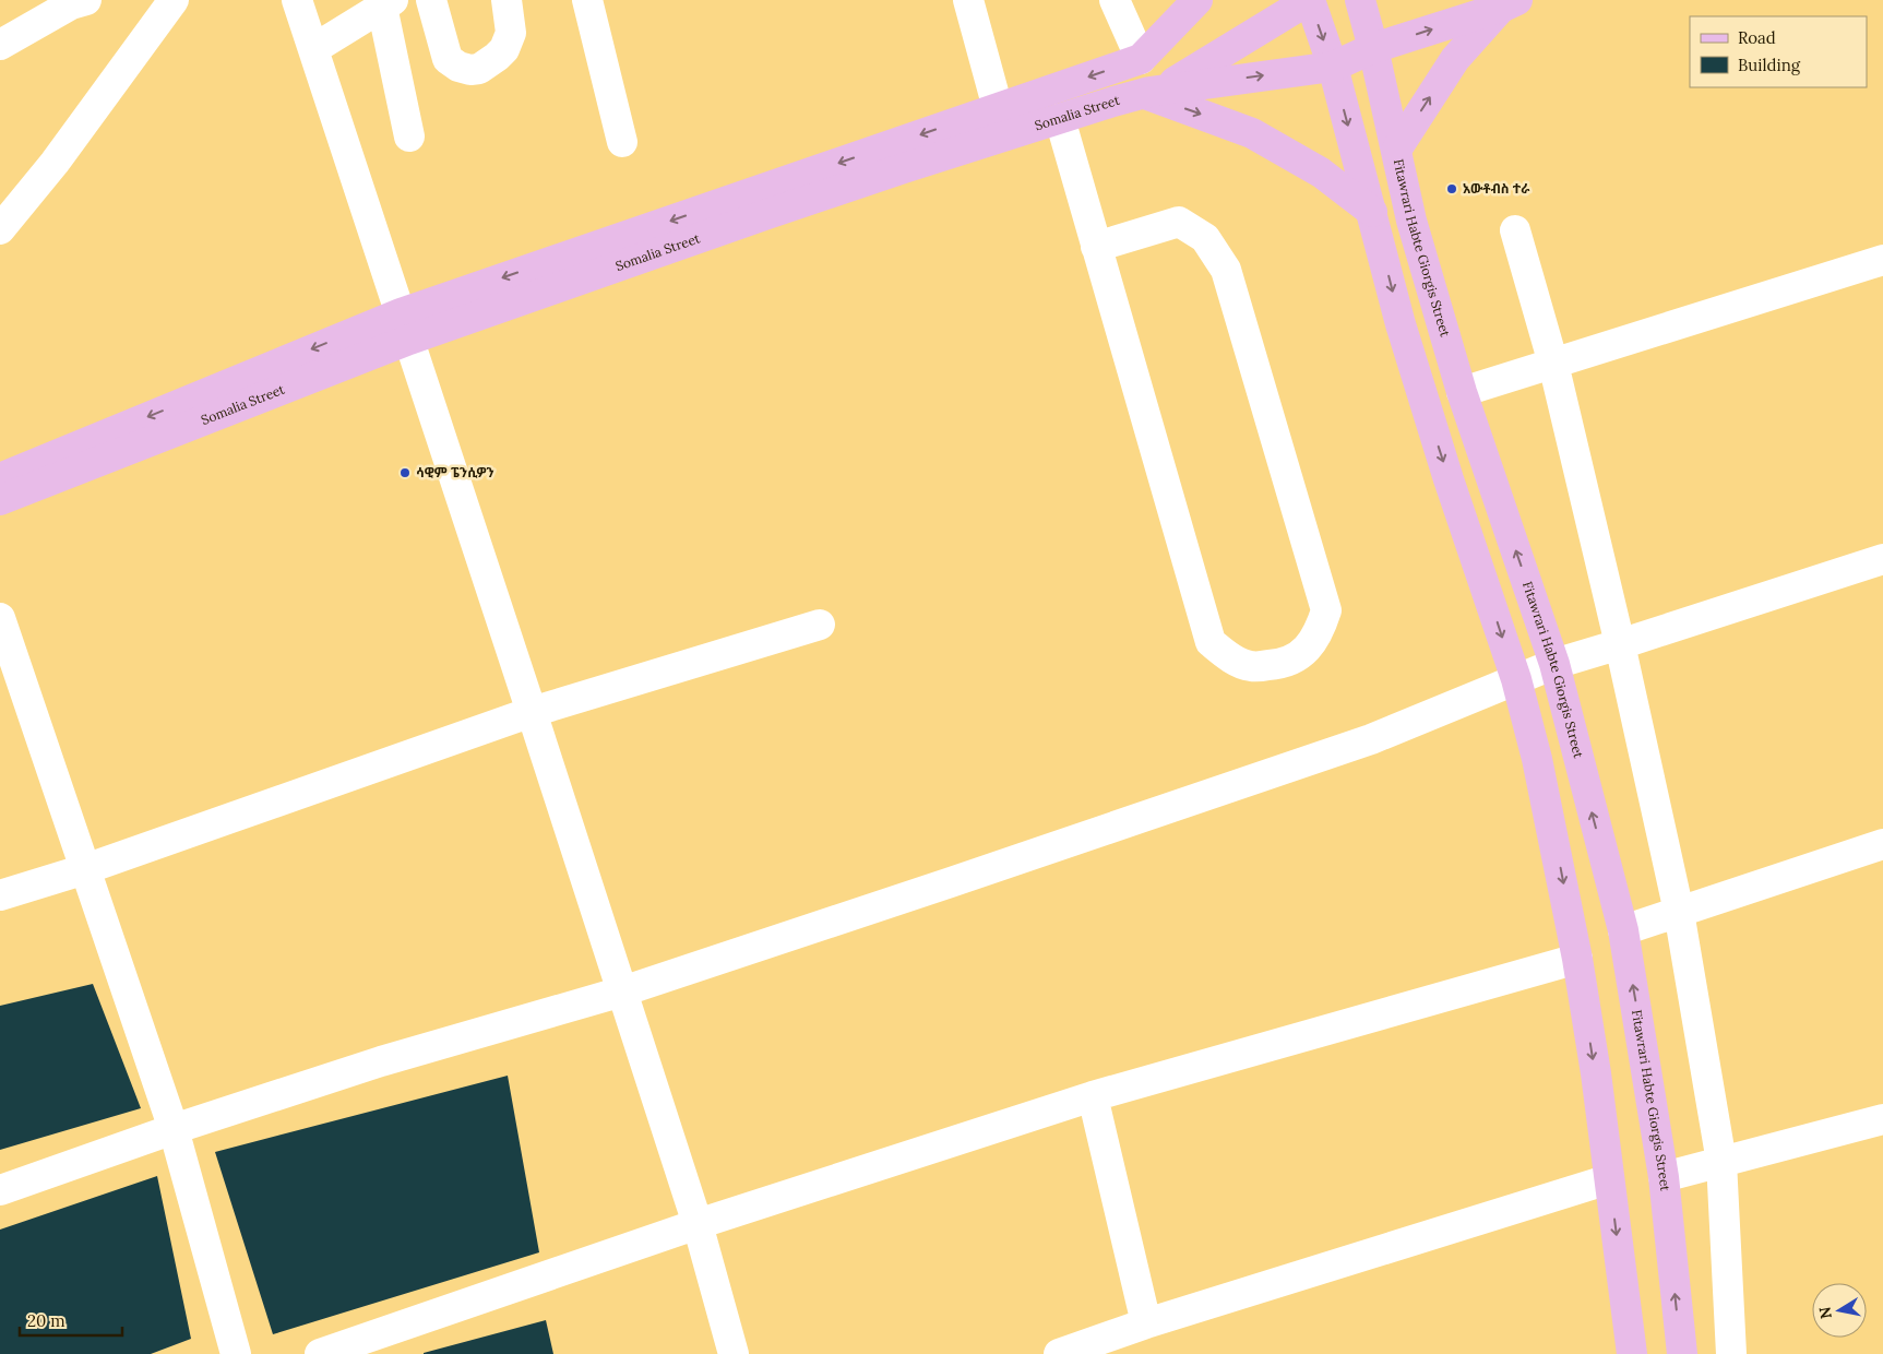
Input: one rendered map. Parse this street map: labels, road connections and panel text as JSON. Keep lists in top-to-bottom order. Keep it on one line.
{"streets":{"main road":["Somalia Street","Fitawrari Habte Giorgis Street"]},"crossings":[["Somalia Street","Fitawrari Habte Giorgis Street"]],"places":["አውቶብስ ተራ","ሳዊም ፔንሲዎን"],"legend":["Road","Building"],"scale_bar":"20 m","north":"left"}
